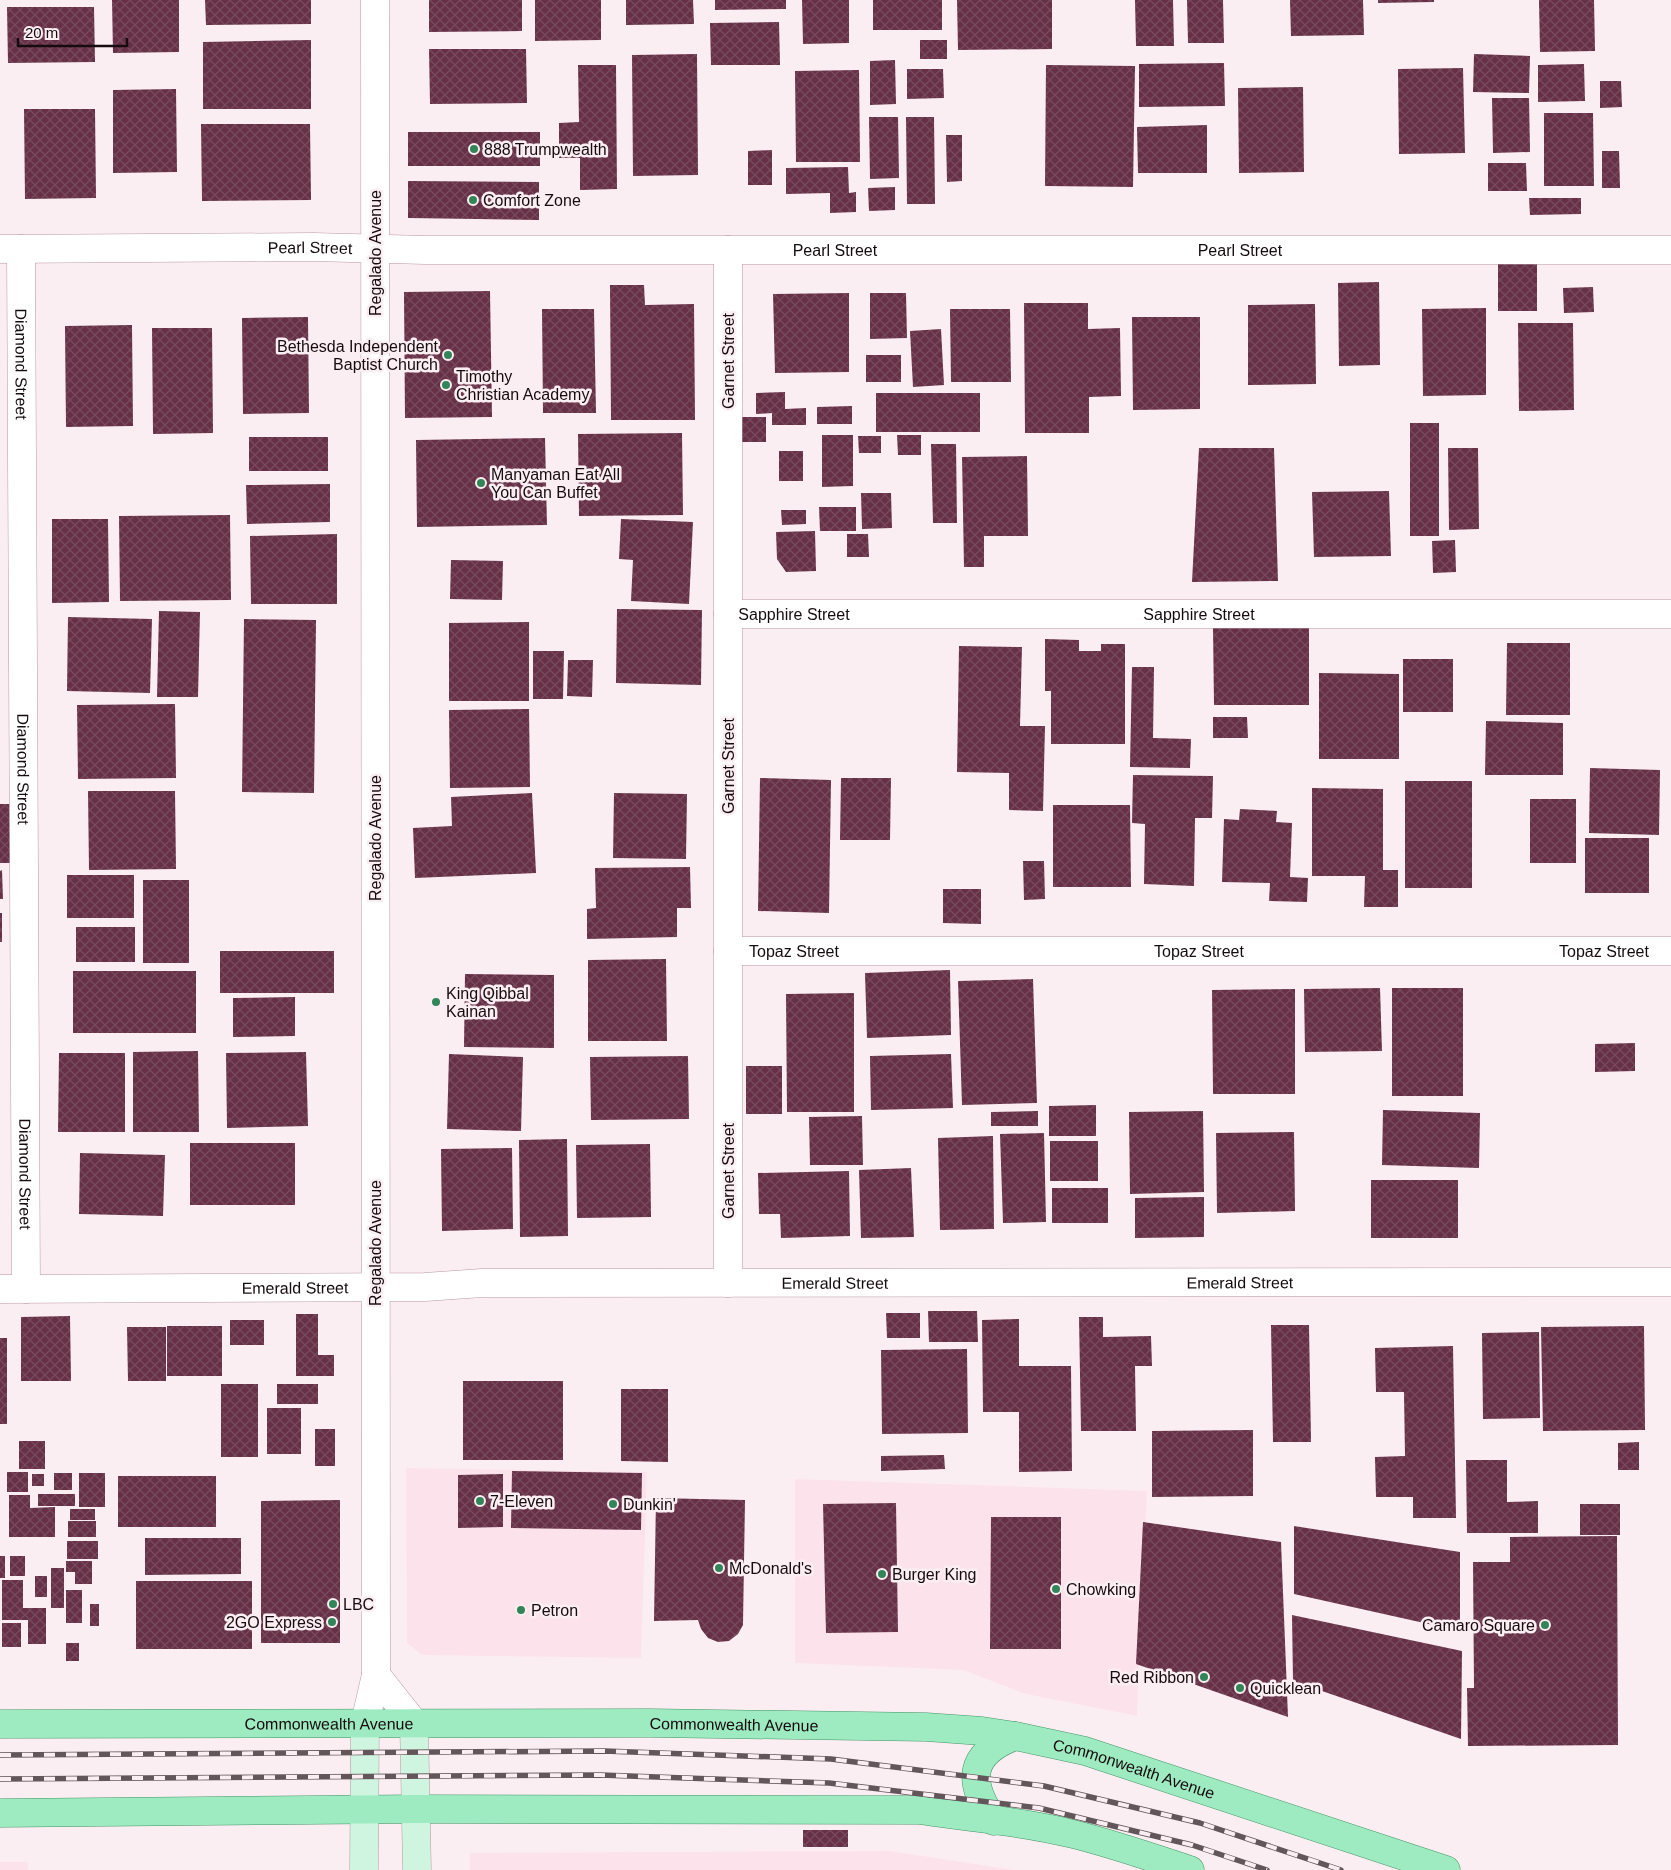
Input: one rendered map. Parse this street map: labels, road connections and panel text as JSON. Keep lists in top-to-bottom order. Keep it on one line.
{"streets":{"main road":["Regalado Avenue","Commonwealth Avenue"],"street":["Pearl Street","Garnet Street","Diamond Street","Sapphire Street","Topaz Street","Emerald Street"]},"crossings":[["Pearl Street","Regalado Avenue"],["Pearl Street","Garnet Street"],["Pearl Street","Diamond Street"],["Regalado Avenue","Emerald Street"],["Regalado Avenue","Commonwealth Avenue"],["Garnet Street","Sapphire Street"],["Garnet Street","Topaz Street"],["Garnet Street","Emerald Street"],["Diamond Street","Emerald Street"]],"places":["888 Trumpwealth","Comfort Zone","Bethesda Independent Baptist Church","Timothy Christian Academy","Manyaman Eat All You Can Buffet","King Qibbal Kainan","7-Eleven","Dunkin'","McDonald's","Burger King","Chowking","LBC","Petron","2GO Express","Camaro Square","Red Ribbon","Quicklean"],"scale_bar":"20 m"}
